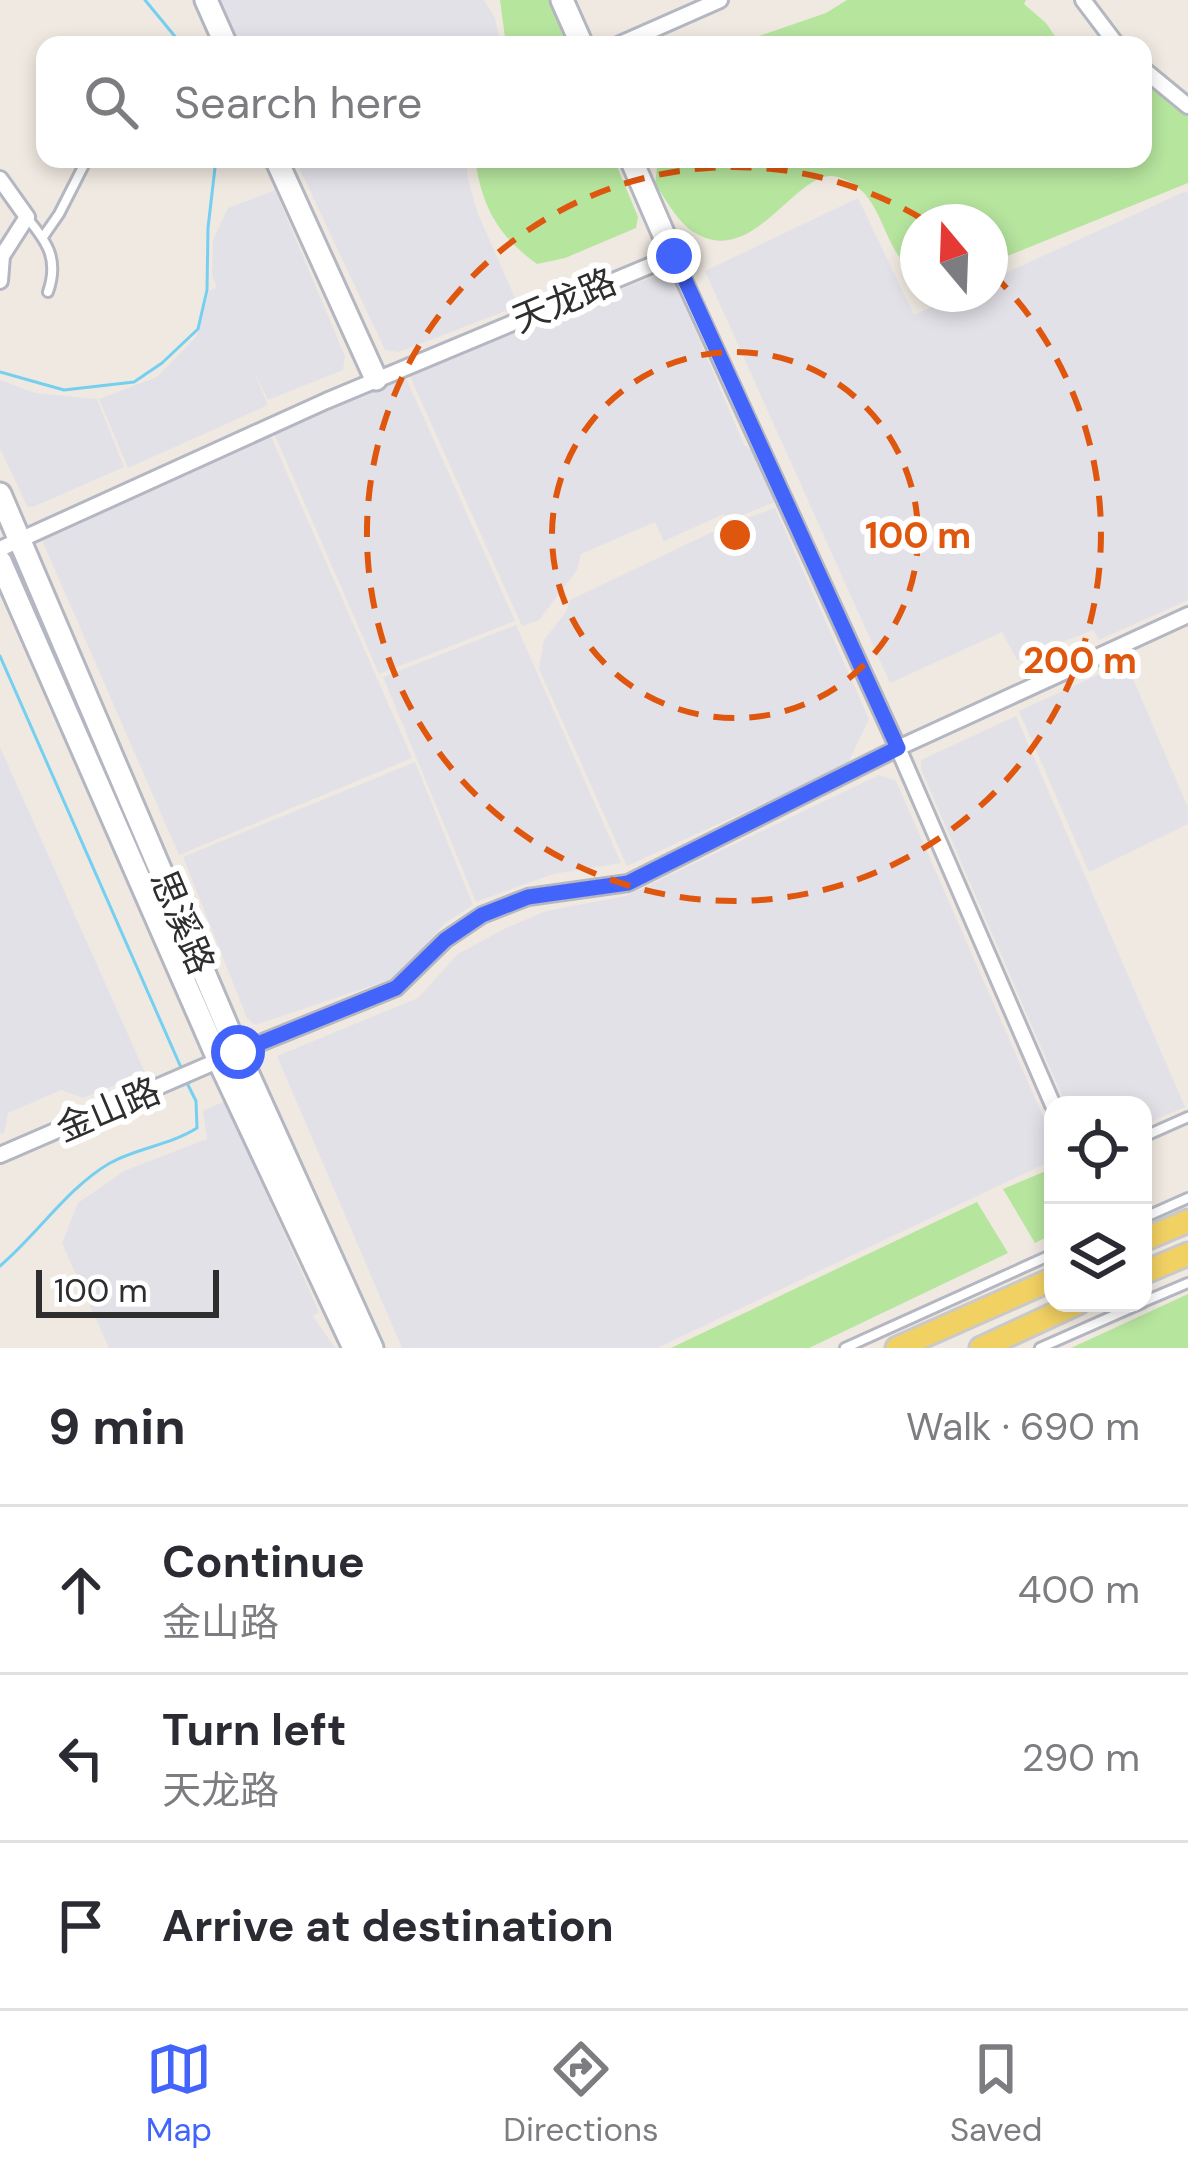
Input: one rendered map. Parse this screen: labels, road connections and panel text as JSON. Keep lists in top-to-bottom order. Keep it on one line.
{"streets":{"street":["天龙路","思溪路","金山路"]},"crossings":[["天龙路","思溪路"],["思溪路","金山路"]],"scale_bar":"100 m","north":"top","page":{"search":"Search here","scale":"100 m","heading":["9 min","Walk · 690 m"],"list":[["Continue","金山路","400 m"],["Turn left","天龙路","290 m"],"Arrive at destination"],"nav":["Map","Directions","Saved"]},"rings":["100 m","200 m"]}
